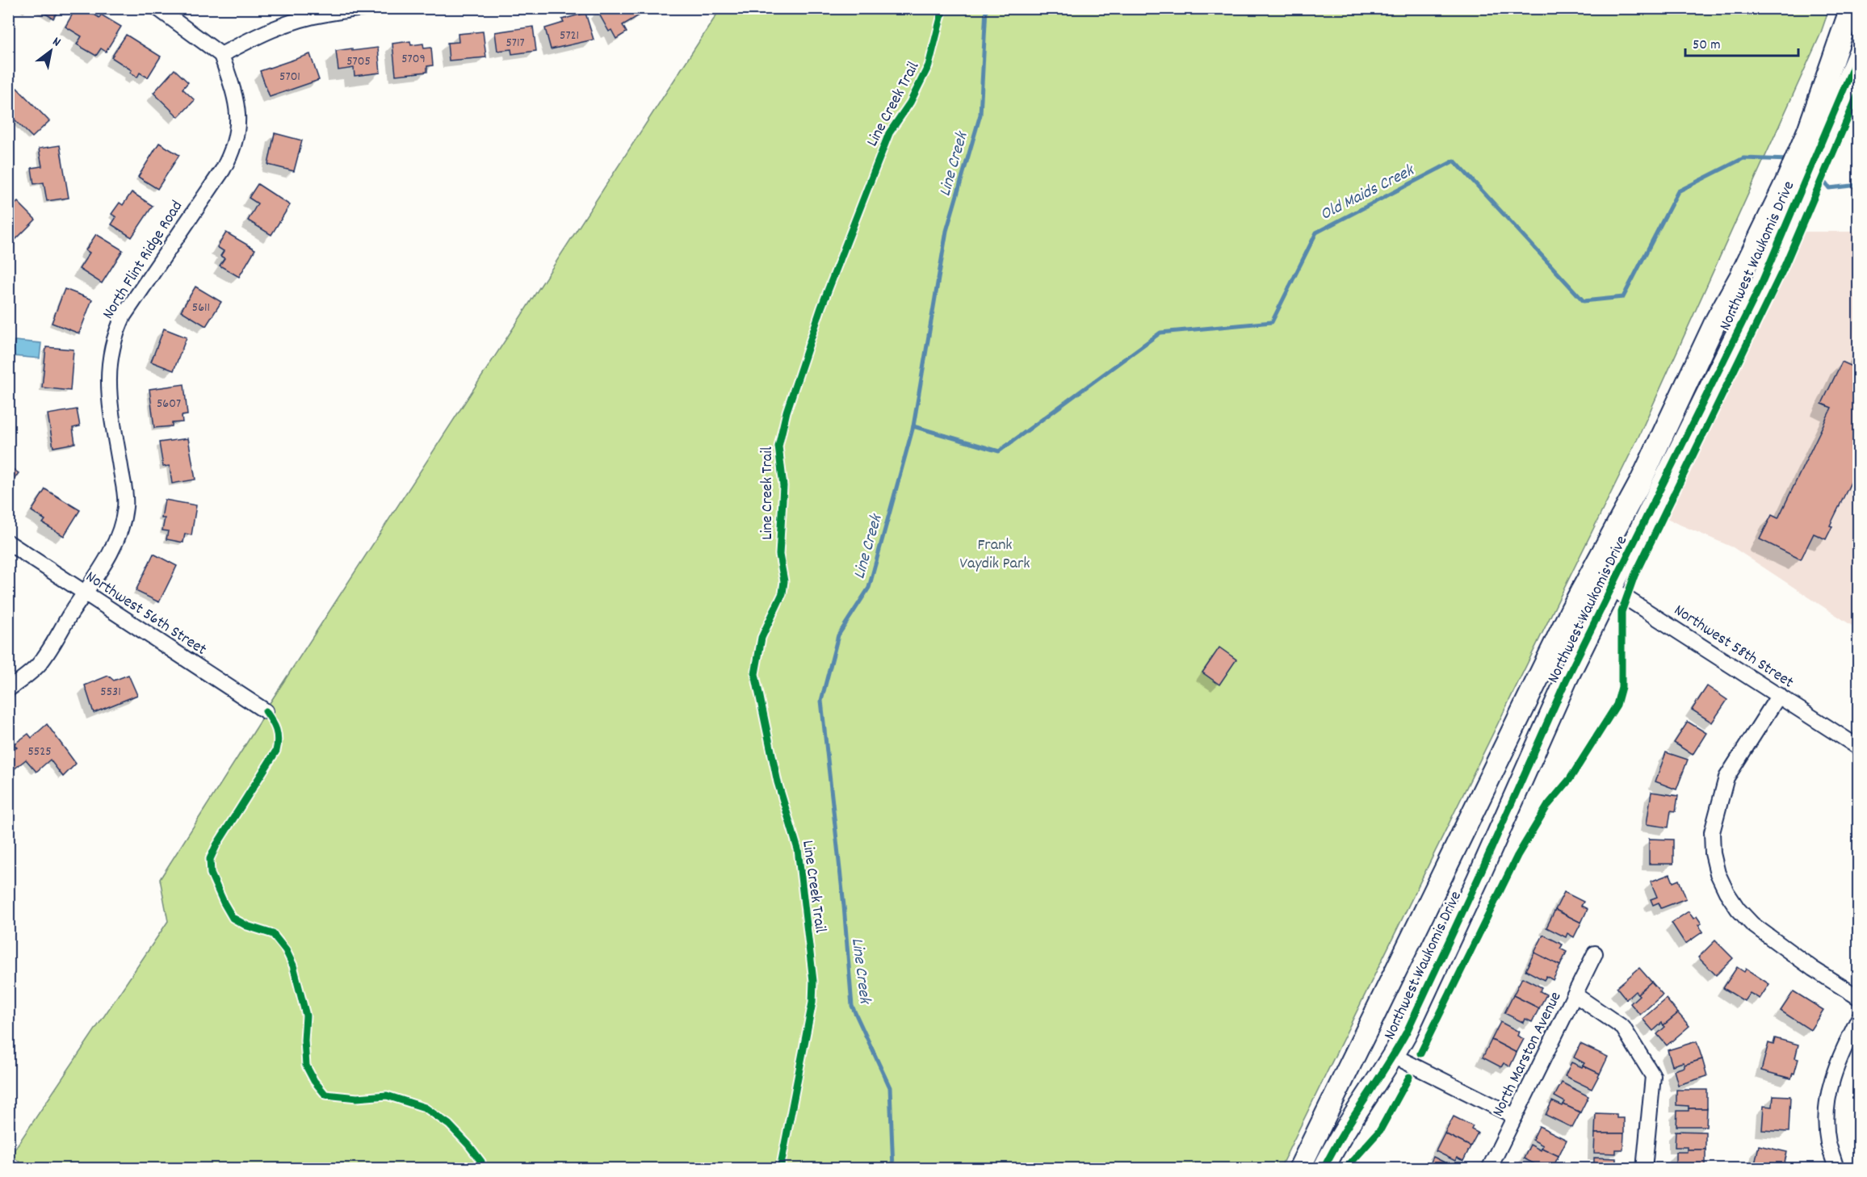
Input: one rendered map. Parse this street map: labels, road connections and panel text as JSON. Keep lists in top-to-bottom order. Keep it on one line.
{"streets":{"main road":["Northwest Waukomis Drive"],"street":["North Flint Ridge Road","Northwest 56th Street","Northwest 58th Street","North Marston Avenue"],"cycle path":["Line Creek Trail"]},"crossings":[["Northwest Waukomis Drive","Northwest 58th Street"],["North Flint Ridge Road","Northwest 56th Street"]],"water":["Line Creek","Old Maids Creek"],"parks":["Frank Vaydik Park"],"house_numbers":["5721","5717","5709","5705","5701","5611","5607","5531","5525"],"scale_bar":"50 m","north":"top right"}
